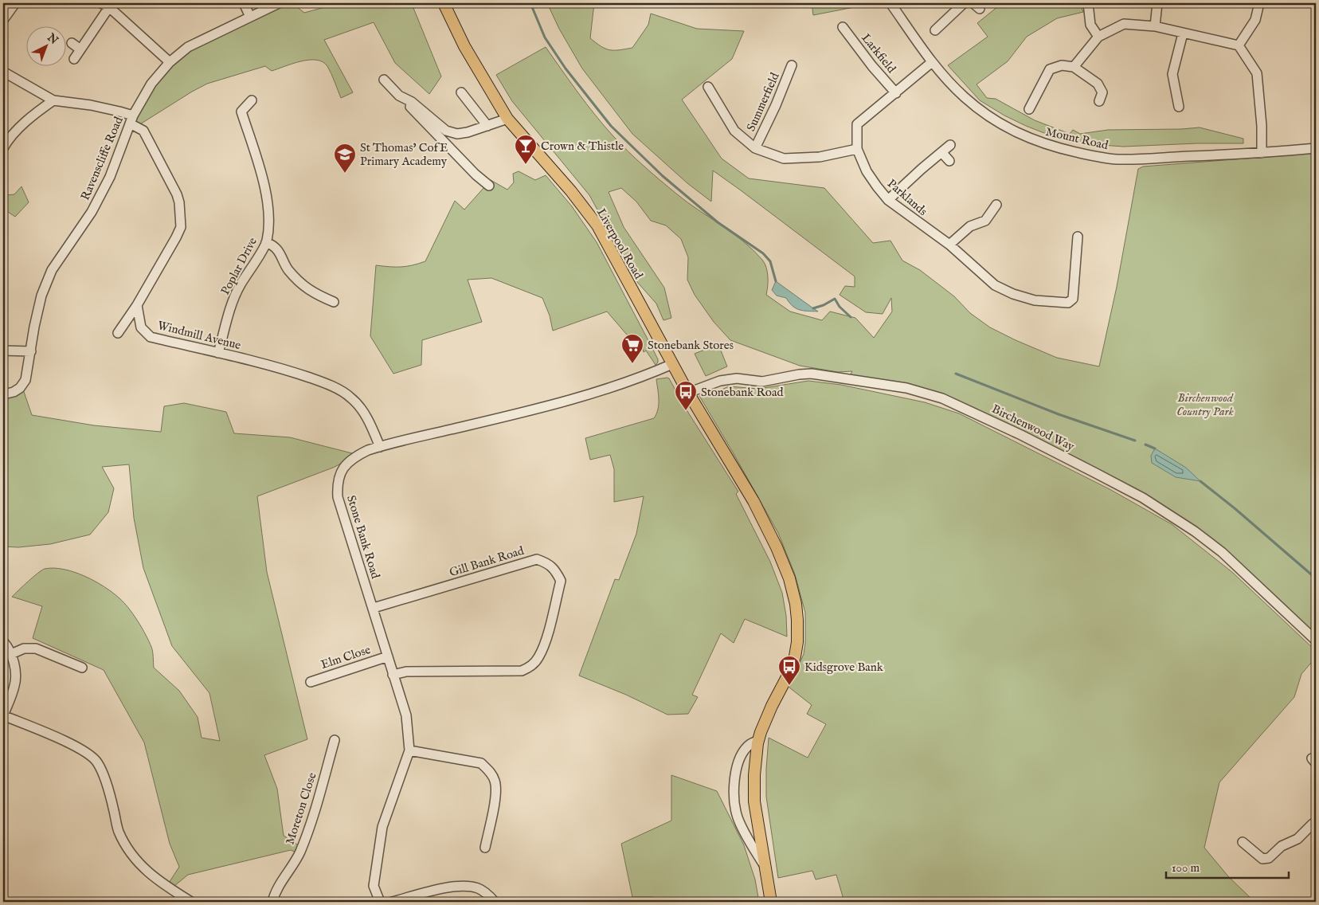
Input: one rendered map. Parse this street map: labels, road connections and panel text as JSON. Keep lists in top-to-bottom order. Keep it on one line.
{"streets":{"main road":["Liverpool Road"],"street":["Larkfield","Summerfield","Mount Road","Ravenscliffe Road","Parklands","Poplar Drive","Windmill Avenue","Birchenwood Way","Stone Bank Road","Gill Bank Road","Elm Close","Moreton Close"]},"crossings":[["Larkfield","Parklands"],["Mount Road","Parklands"],["Liverpool Road","Birchenwood Way"],["Liverpool Road","Stone Bank Road"],["Poplar Drive","Windmill Avenue"],["Windmill Avenue","Stone Bank Road"],["Stone Bank Road","Gill Bank Road"],["Stone Bank Road","Elm Close"]],"parks":["Birchenwood Country Park"],"places":{"bar":["Crown & Thistle"],"school or university":["St Thomas' CofE Primary Academy"],"supermarket":["Stonebank Stores"],"bus stop":["Stonebank Road","Kidsgrove Bank"]},"scale_bar":"100 m","north":"top right"}
